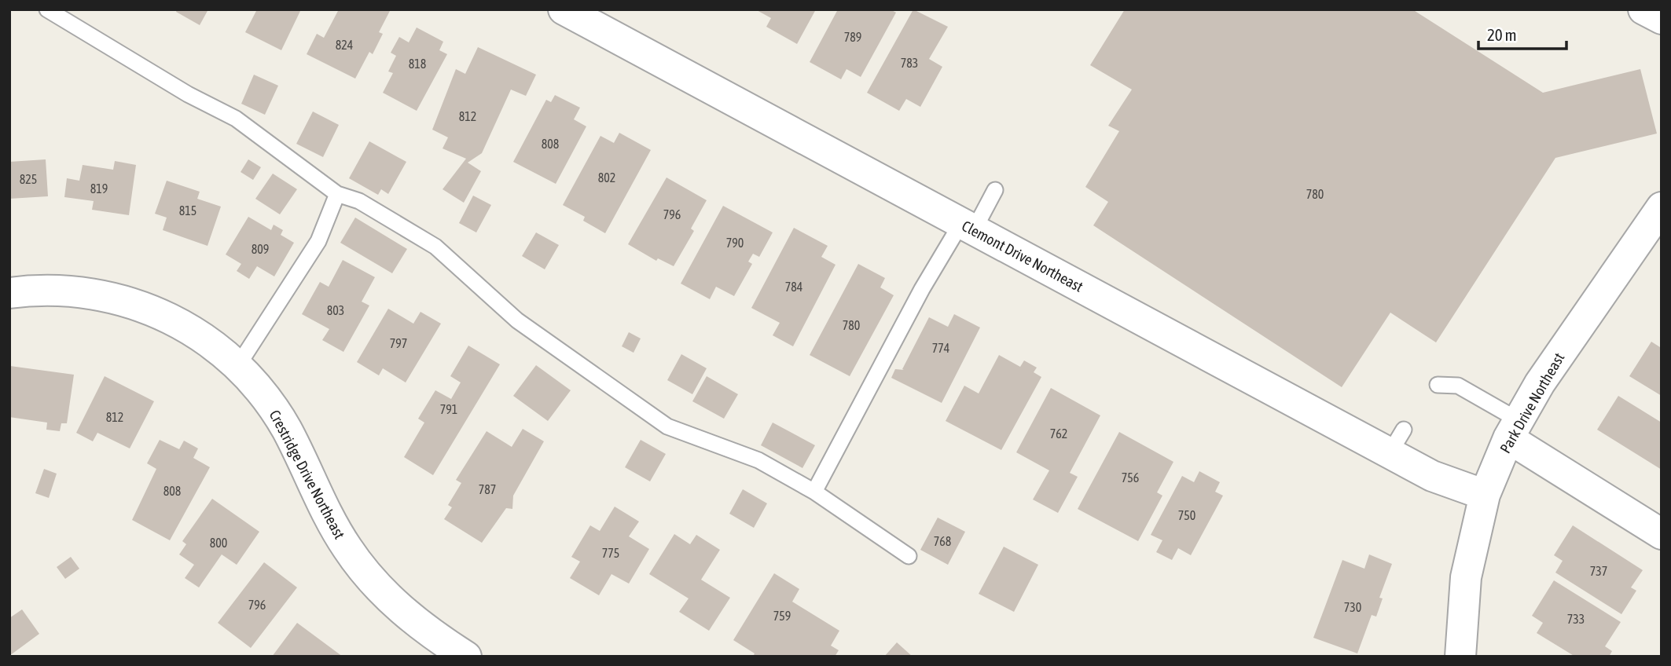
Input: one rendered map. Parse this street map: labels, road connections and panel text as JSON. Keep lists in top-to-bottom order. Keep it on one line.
{"streets":{"street":["Clemont Drive Northeast","Park Drive Northeast","Crestridge Drive Northeast"]},"crossings":[["Clemont Drive Northeast","Park Drive Northeast"]],"house_numbers":["789","824","783","818","812","808","802","825","819","780","815","796","790","809","784","803","780","797","774","791","812","762","756","787","808","750","768","800","775","737","796","730","759","733"],"scale_bar":"20 m"}
